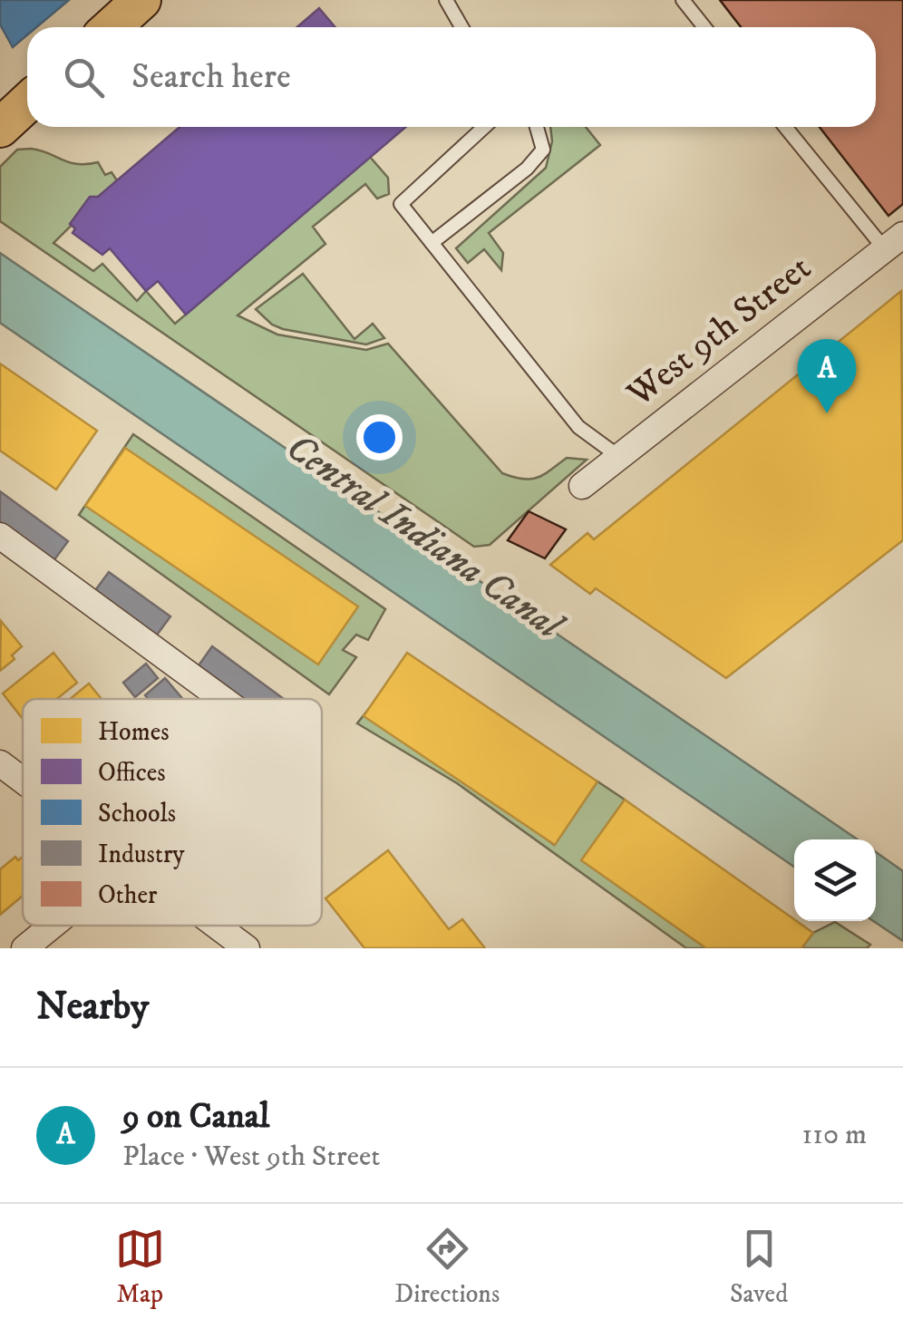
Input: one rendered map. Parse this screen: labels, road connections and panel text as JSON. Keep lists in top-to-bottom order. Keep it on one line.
{"streets":{"street":["West 9th Street"]},"water":["Central Indiana Canal"],"legend":["Homes","Offices","Schools","Industry","Other"],"page":{"search":"Search here","pins":"A","heading":"Nearby","list":[{"mark":"A","name":"9 on Canal","note":"Place · West 9th Street","value":"110 m"}],"nav":["Map","Directions","Saved"]}}
